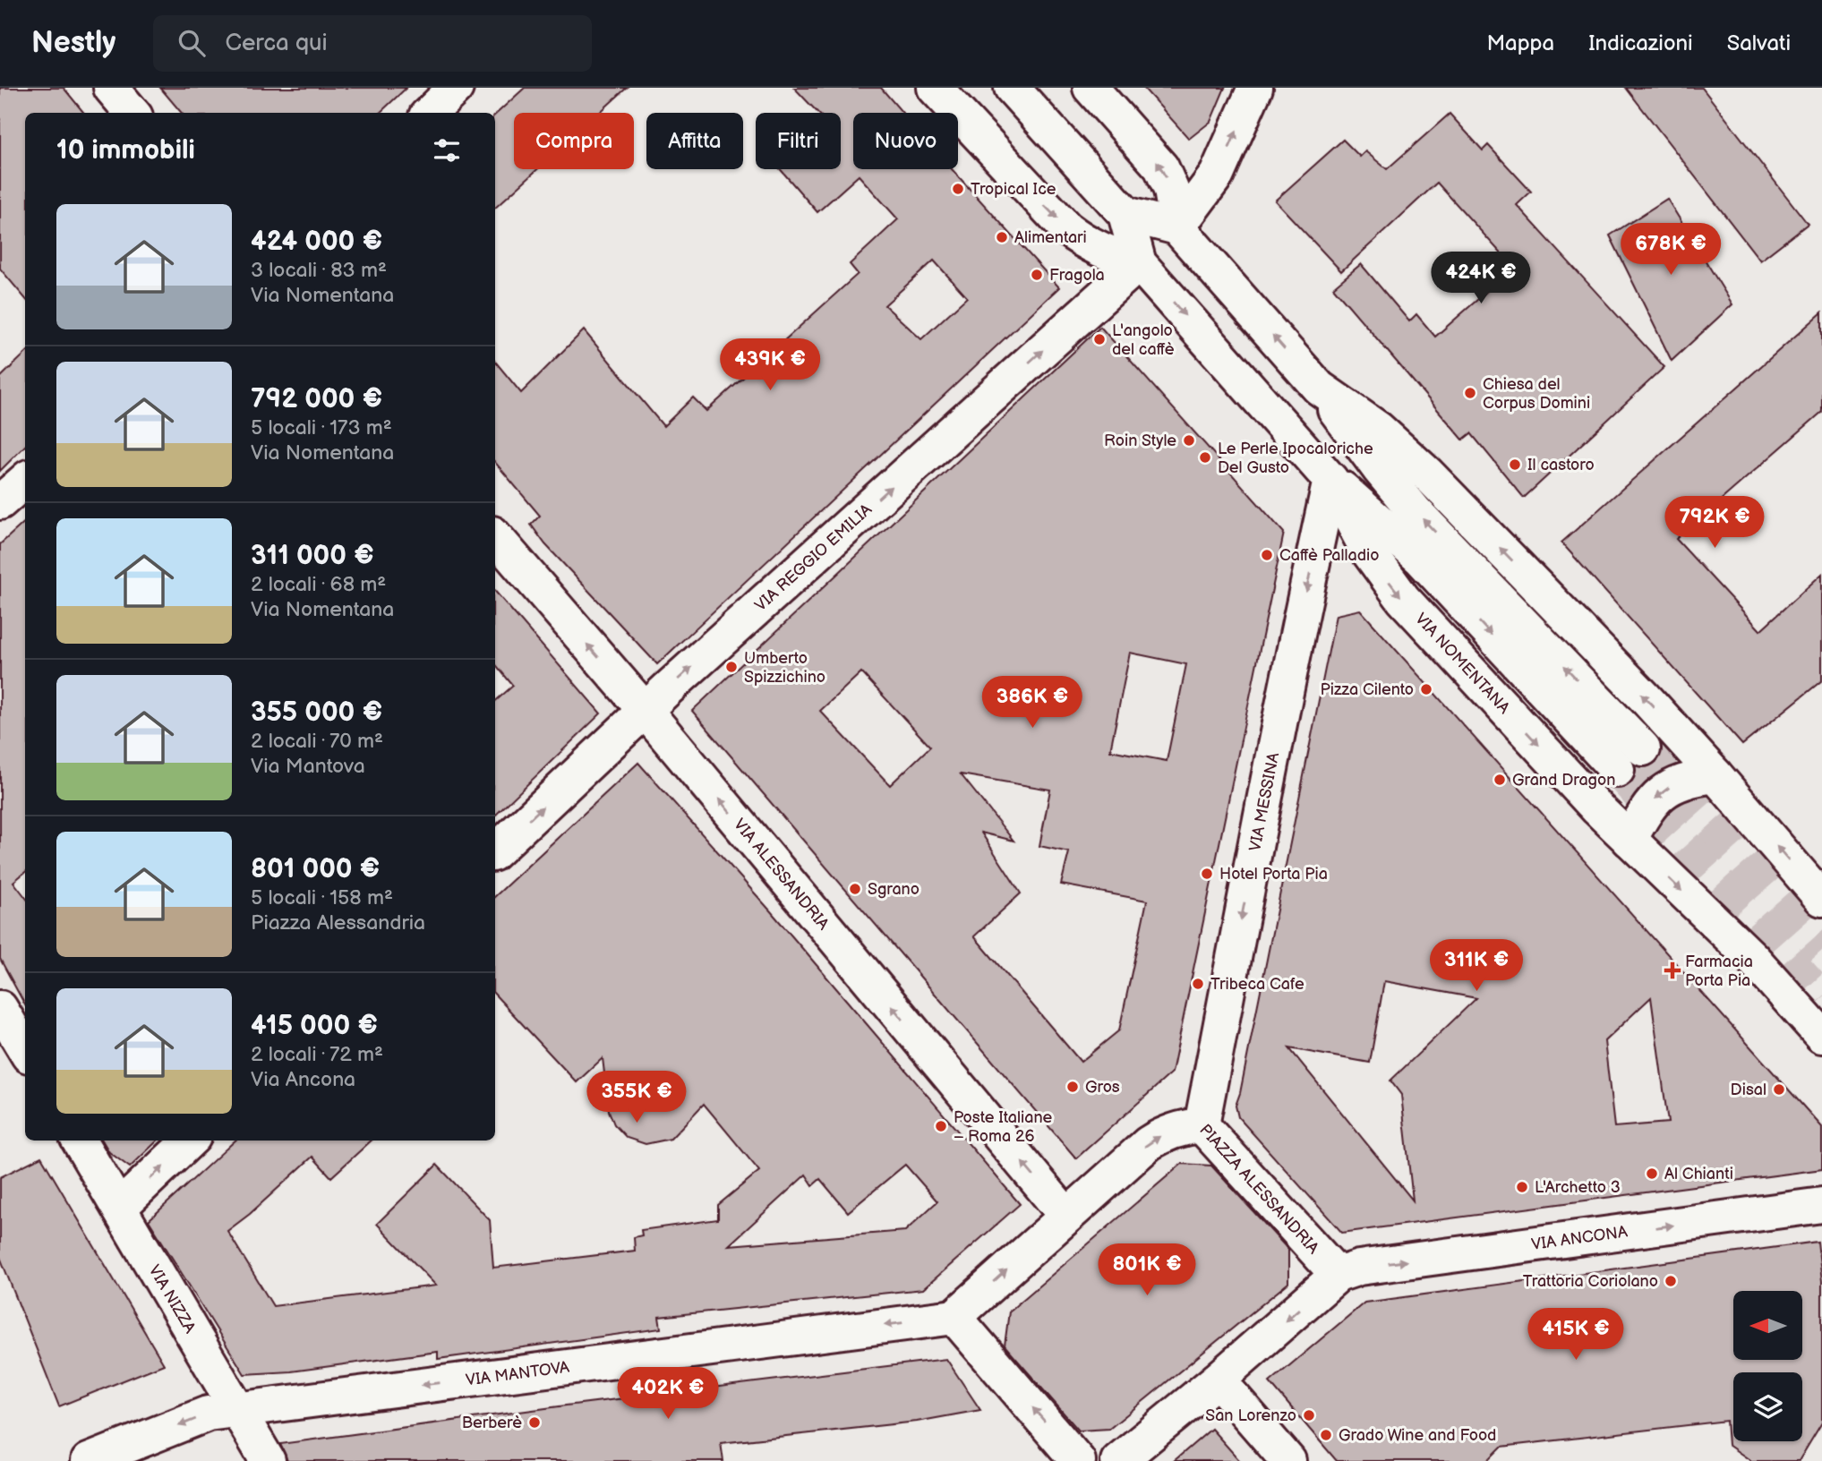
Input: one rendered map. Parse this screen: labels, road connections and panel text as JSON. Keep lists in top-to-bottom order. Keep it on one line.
{"streets":{"street":["VIA REGGIO EMILIA","VIA NOMENTANA","VIA MESSINA","VIA ALESSANDRIA","PIAZZA ALESSANDRIA","VIA ANCONA","VIA NIZZA","VIA MANTOVA"]},"crossings":[["VIA REGGIO EMILIA","VIA NOMENTANA"],["VIA REGGIO EMILIA","VIA ALESSANDRIA"],["VIA NOMENTANA","VIA MESSINA"],["VIA MESSINA","PIAZZA ALESSANDRIA"],["VIA ALESSANDRIA","PIAZZA ALESSANDRIA"],["PIAZZA ALESSANDRIA","VIA ANCONA"],["PIAZZA ALESSANDRIA","VIA MANTOVA"],["VIA NIZZA","VIA MANTOVA"]],"one_way":["VIA REGGIO EMILIA","VIA MESSINA","VIA ALESSANDRIA","VIA ANCONA","VIA MANTOVA"],"places":{"other":["Tropical Ice","Alimentari","Fragola","L'angolo del caffè","Chiesa del Corpus Domini","Roin Style","Le Perle Ipocaloriche Del Gusto","Il castoro","Caffè Palladio","Umberto Spizzichino","Pizza Cilento","Grand Dragon","Hotel Porta Pia","Sgrano","Tribeca Cafe","Gros","Disal","Poste Italiane – Roma 26","Al Chianti","L'Archetto 3","Trattoria Coriolano","San Lorenzo","Berberè","Grado Wine and Food"],"health":["Farmacia Porta Pia"]},"north":"left","page":{"header":"Nestly","search":"Cerca qui","nav":["Mappa","Indicazioni","Salvati"],"chip":["Compra","Affitta","Filtri","Nuovo"],"heading":"10 immobili","list":[{"name":"424 000 €","note":"3 locali · 83 m² · Via Nomentana"},{"name":"792 000 €","note":"5 locali · 173 m² · Via Nomentana"},{"name":"311 000 €","note":"2 locali · 68 m² · Via Nomentana"},{"name":"355 000 €","note":"2 locali · 70 m² · Via Mantova"},{"name":"801 000 €","note":"5 locali · 158 m² · Piazza Alessandria"},{"name":"415 000 €","note":"2 locali · 72 m² · Via Ancona"}],"price":["678K €","424K €","439K €","792K €","386K €","311K €","355K €","801K €","415K €","402K €"]}}
